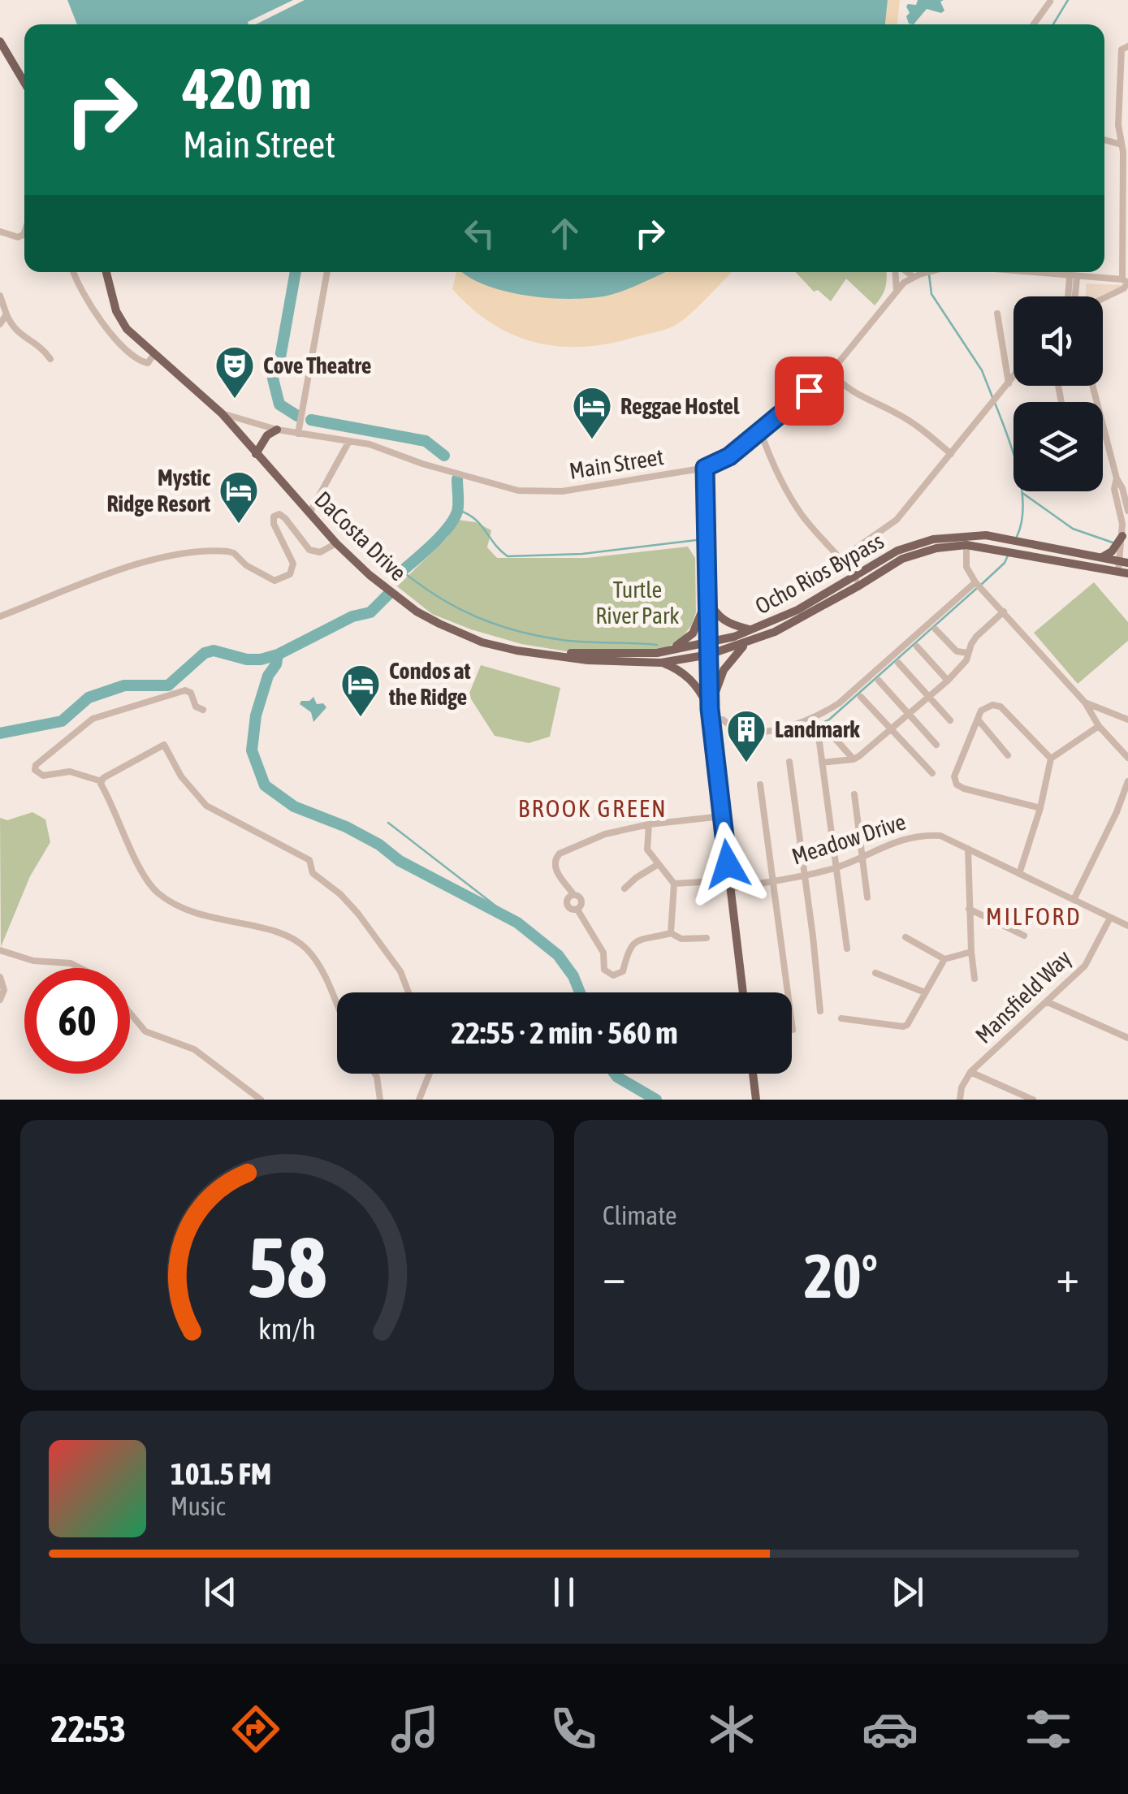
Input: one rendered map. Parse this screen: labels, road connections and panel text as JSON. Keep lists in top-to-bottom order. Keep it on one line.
{"streets":{"main road":["DaCosta Drive","Ocho Rios Bypass"],"street":["Main Street","Meadow Drive","Mansfield Way"]},"crossings":[["Main Street","DaCosta Drive"],["DaCosta Drive","Ocho Rios Bypass"],["Meadow Drive","Mansfield Way"]],"districts":["BROOK GREEN","MILFORD"],"parks":["Turtle River Park"],"places":{"theatre":["Cove Theatre"],"hotel":["Reggae Hostel","Mystic Ridge Resort","Condos at the Ridge"],"building":["Landmark"]},"page":{"turn":["420 m","Main Street"],"limit":"60","trip":"22:55 · 2 min · 560 m","tile":"Climate","heat":["−","20°","+"],"song":["101.5 FM","Music"],"tabs":"22:53","gauge":["58","km/h"]}}
